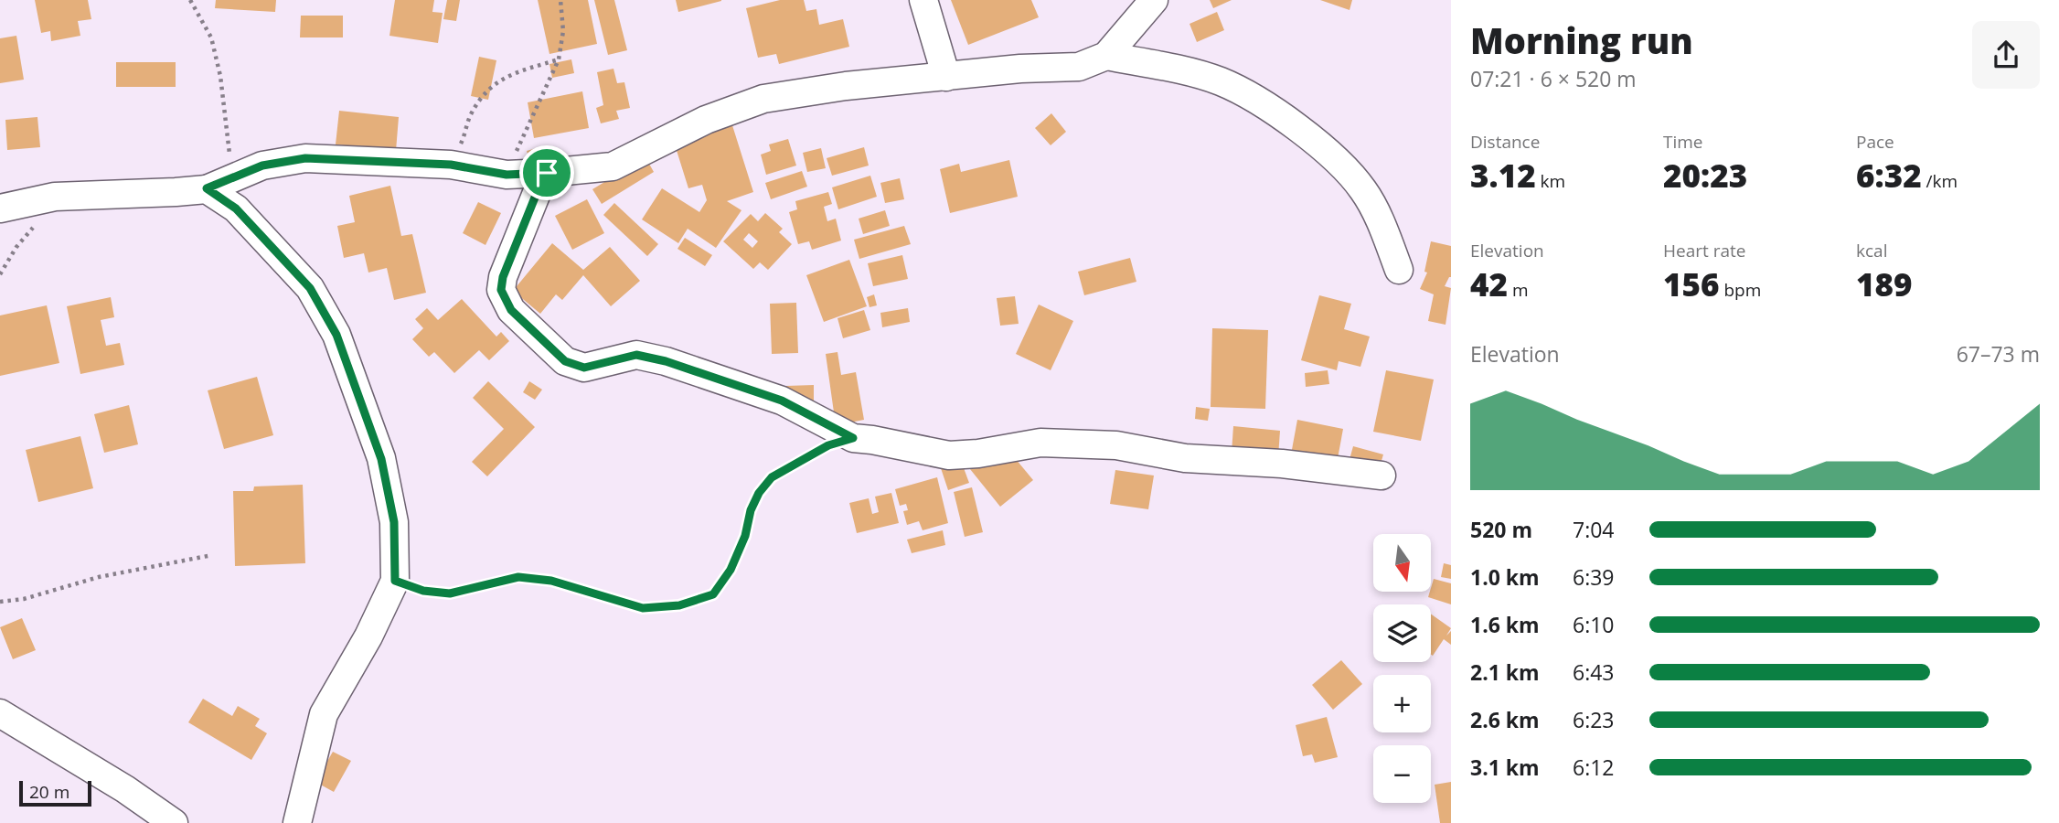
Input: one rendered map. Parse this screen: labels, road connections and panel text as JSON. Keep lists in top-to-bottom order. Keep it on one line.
{"scale_bar":"20 m","north":"bottom","page":{"heading":["Morning run","07:21 · 6 × 520 m"],"stats":[["Distance","3.12 km"],["Time","20:23"],["Pace","6:32 /km"],["Elevation","42 m"],["Heart rate","156 bpm"],["kcal","189"]],"chart":["Elevation","67–73 m"],"list":[{"name":"520 m","note":"7:04"},{"name":"1.0 km","note":"6:39"},{"name":"1.6 km","note":"6:10"},{"name":"2.1 km","note":"6:43"},{"name":"2.6 km","note":"6:23"},{"name":"3.1 km","note":"6:12"}],"map_buttons":["+","−"],"scale":"20 m"}}
